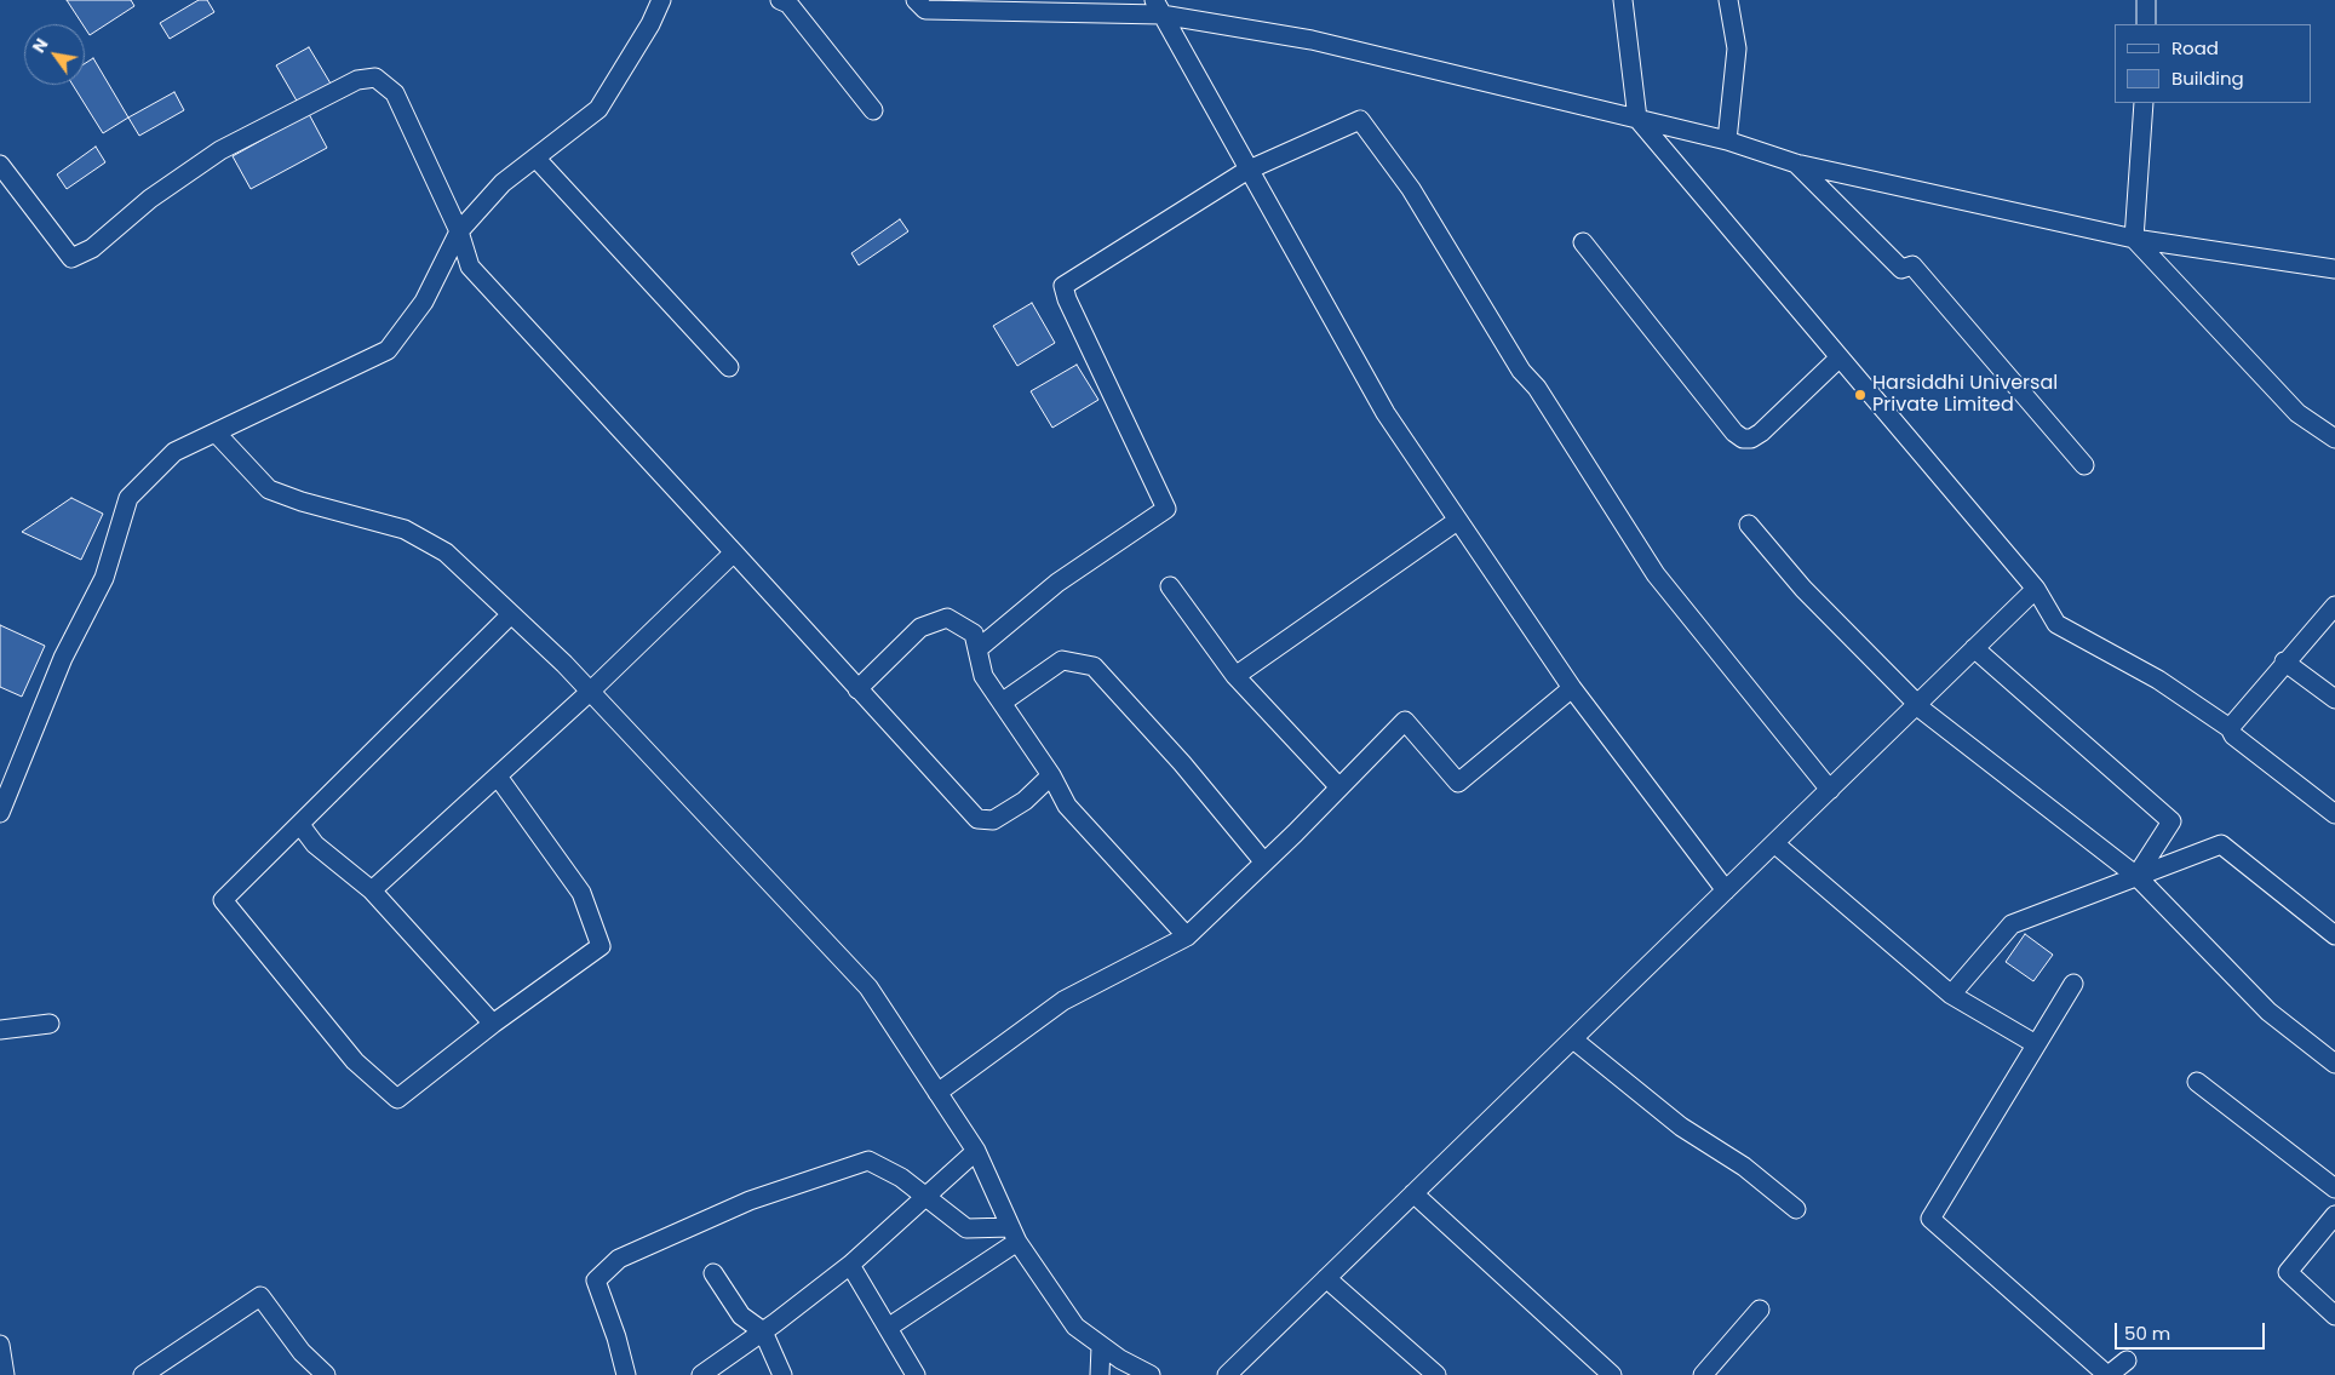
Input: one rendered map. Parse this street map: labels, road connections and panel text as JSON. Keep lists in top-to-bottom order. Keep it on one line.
{"places":["Harsiddhi Universal Private Limited"],"legend":["Road","Building"],"scale_bar":"50 m","north":"top left"}
